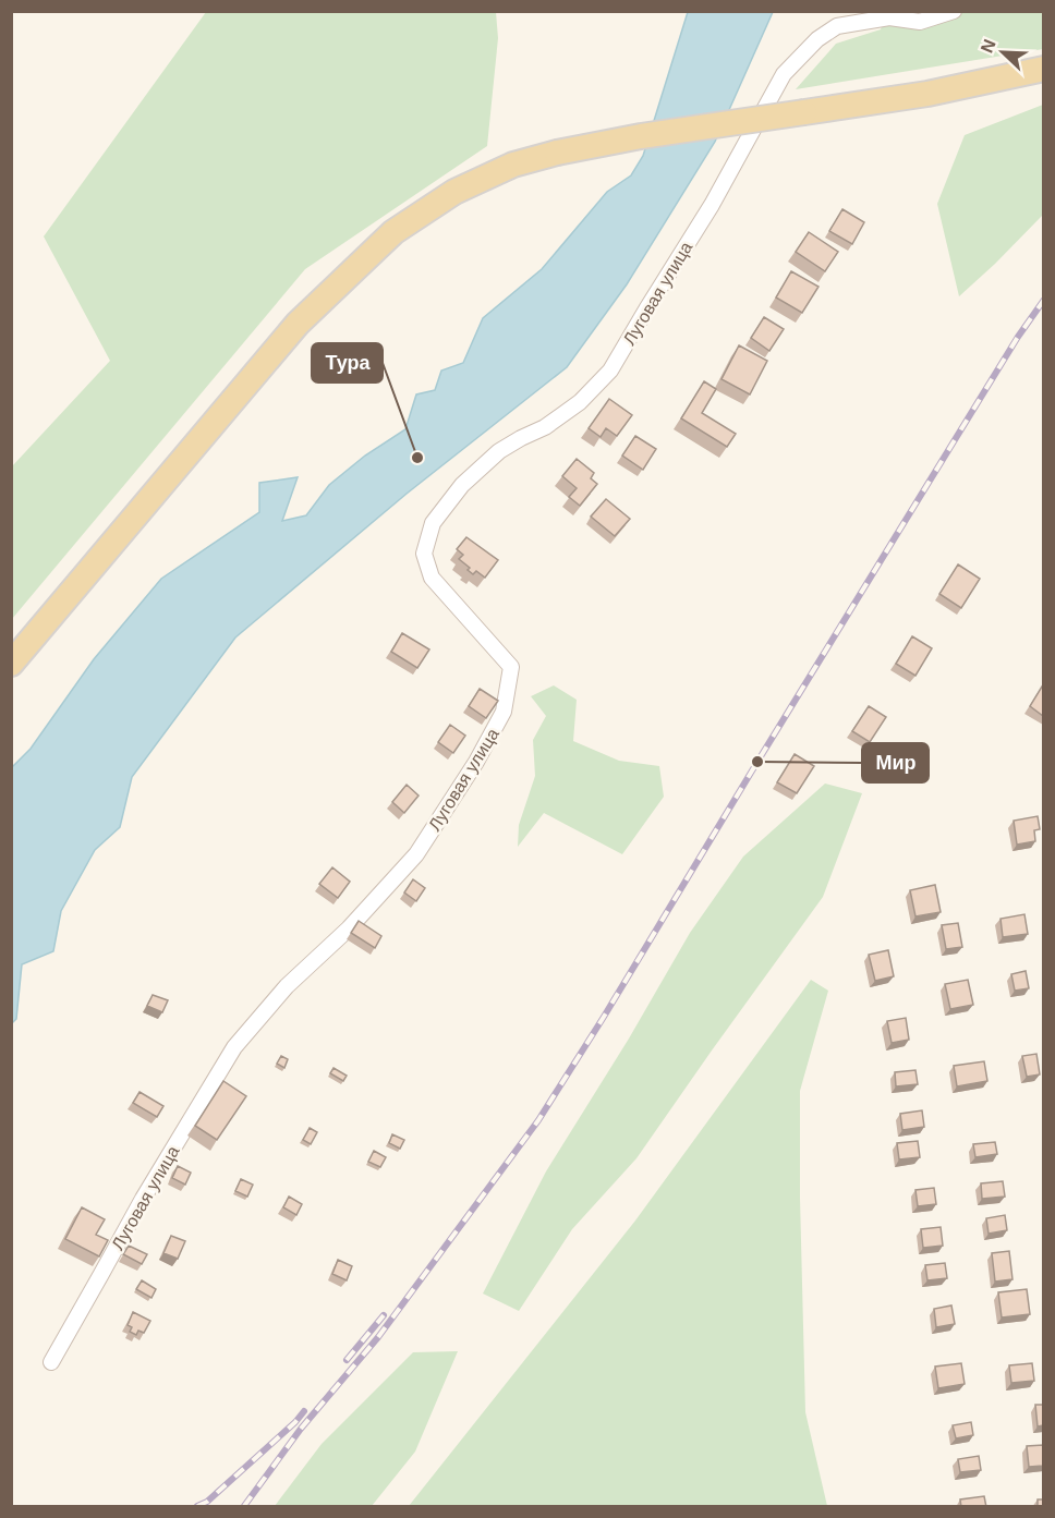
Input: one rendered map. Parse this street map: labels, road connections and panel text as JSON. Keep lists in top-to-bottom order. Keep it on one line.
{"streets":{"street":["Луговая улица"]},"places":["Тура","Мир"],"north":"top left"}
